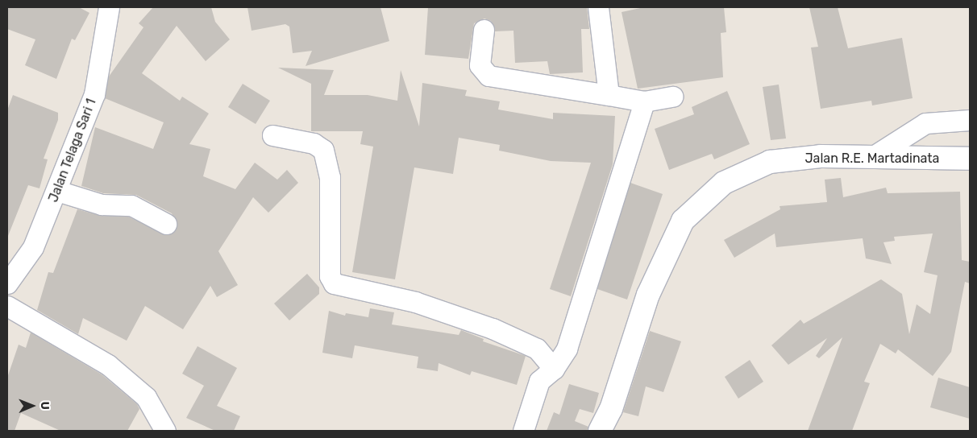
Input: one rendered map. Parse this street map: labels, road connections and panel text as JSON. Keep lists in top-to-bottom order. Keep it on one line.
{"streets":{"street":["Jalan Telaga Sari 1","Jalan R.E. Martadinata"]},"north":"right"}
